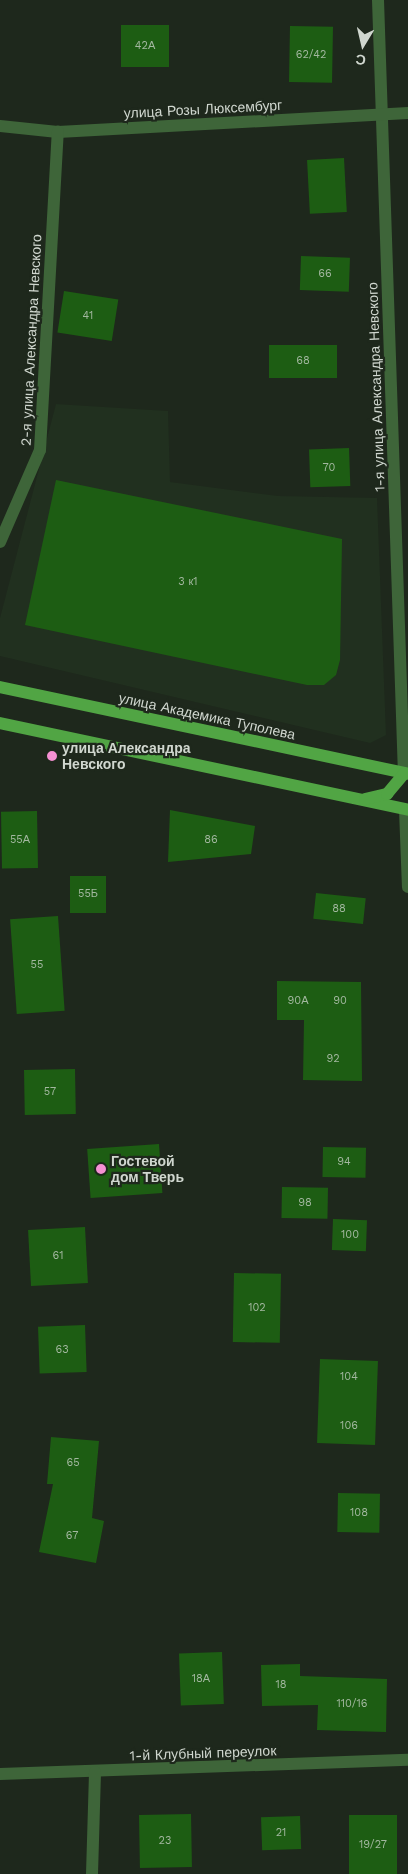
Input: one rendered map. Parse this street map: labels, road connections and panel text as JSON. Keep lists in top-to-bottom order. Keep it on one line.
{"streets":{"main road":["улица Академика Туполева"],"street":["улица Розы Люксембург","2-я улица Александра Невского","1-я улица Александра Невского","1-й Клубный переулок"]},"crossings":[["улица Розы Люксембург","2-я улица Александра Невского"],["улица Розы Люксембург","1-я улица Александра Невского"],["1-я улица Александра Невского","улица Академика Туполева"]],"places":["улица Александра Невского","Гостевой дом Тверь"],"house_numbers":["42А","62/42","66","41","68","70","3 к1","55А","86","55Б","88","55","90А","90","92","57","94","98","100","61","102","63","104","106","65","108","67","18А","18","110/16","21","23","19/27"],"north":"bottom"}
